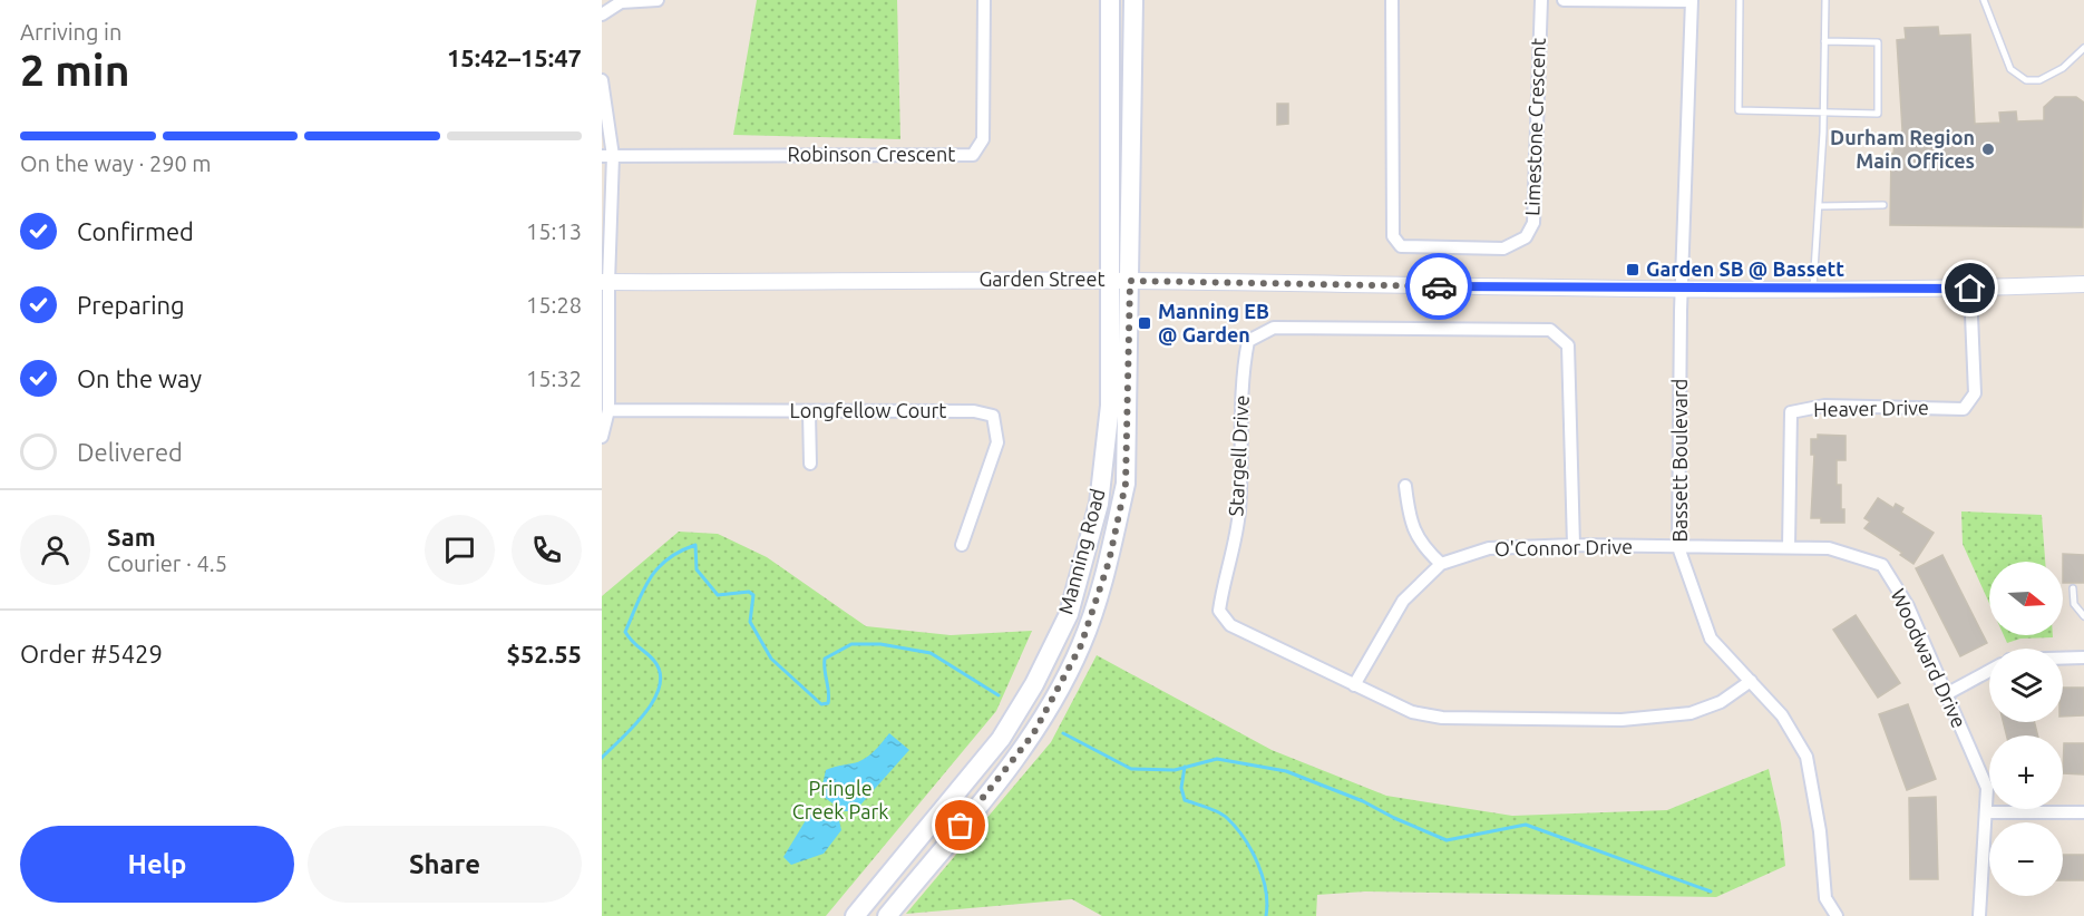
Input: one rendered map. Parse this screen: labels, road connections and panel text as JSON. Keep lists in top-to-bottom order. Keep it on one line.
{"streets":{"main road":["Manning Road"],"street":["Limestone Crescent","Robinson Crescent","Garden Street","Heaver Drive","Longfellow Court","Stargell Drive","Bassett Boulevard","O'Connor Drive","Woodward Drive"]},"crossings":[["Garden Street","Heaver Drive"],["Garden Street","Bassett Boulevard"],["Garden Street","Manning Road"],["Heaver Drive","Woodward Drive"],["Stargell Drive","Bassett Boulevard"],["Stargell Drive","O'Connor Drive"],["Bassett Boulevard","O'Connor Drive"],["Bassett Boulevard","Woodward Drive"],["O'Connor Drive","Woodward Drive"]],"parks":["Pringle Creek Park"],"places":{"other":["Durham Region Main Offices"],"transit":["Garden SB @ Bassett","Manning EB @ Garden"]},"north":"right","page":{"heading":["2 min","Arriving in","15:42–15:47"],"panel":["Sam","Courier · 4.5","Order #5429","$52.55"],"bar":"On the way · 290 m","list":[["Confirmed","15:13"],["Preparing","15:28"],["On the way","15:32"],"Delivered"],"map_buttons":["+","−"],"buttons":["Help","Share"]}}
